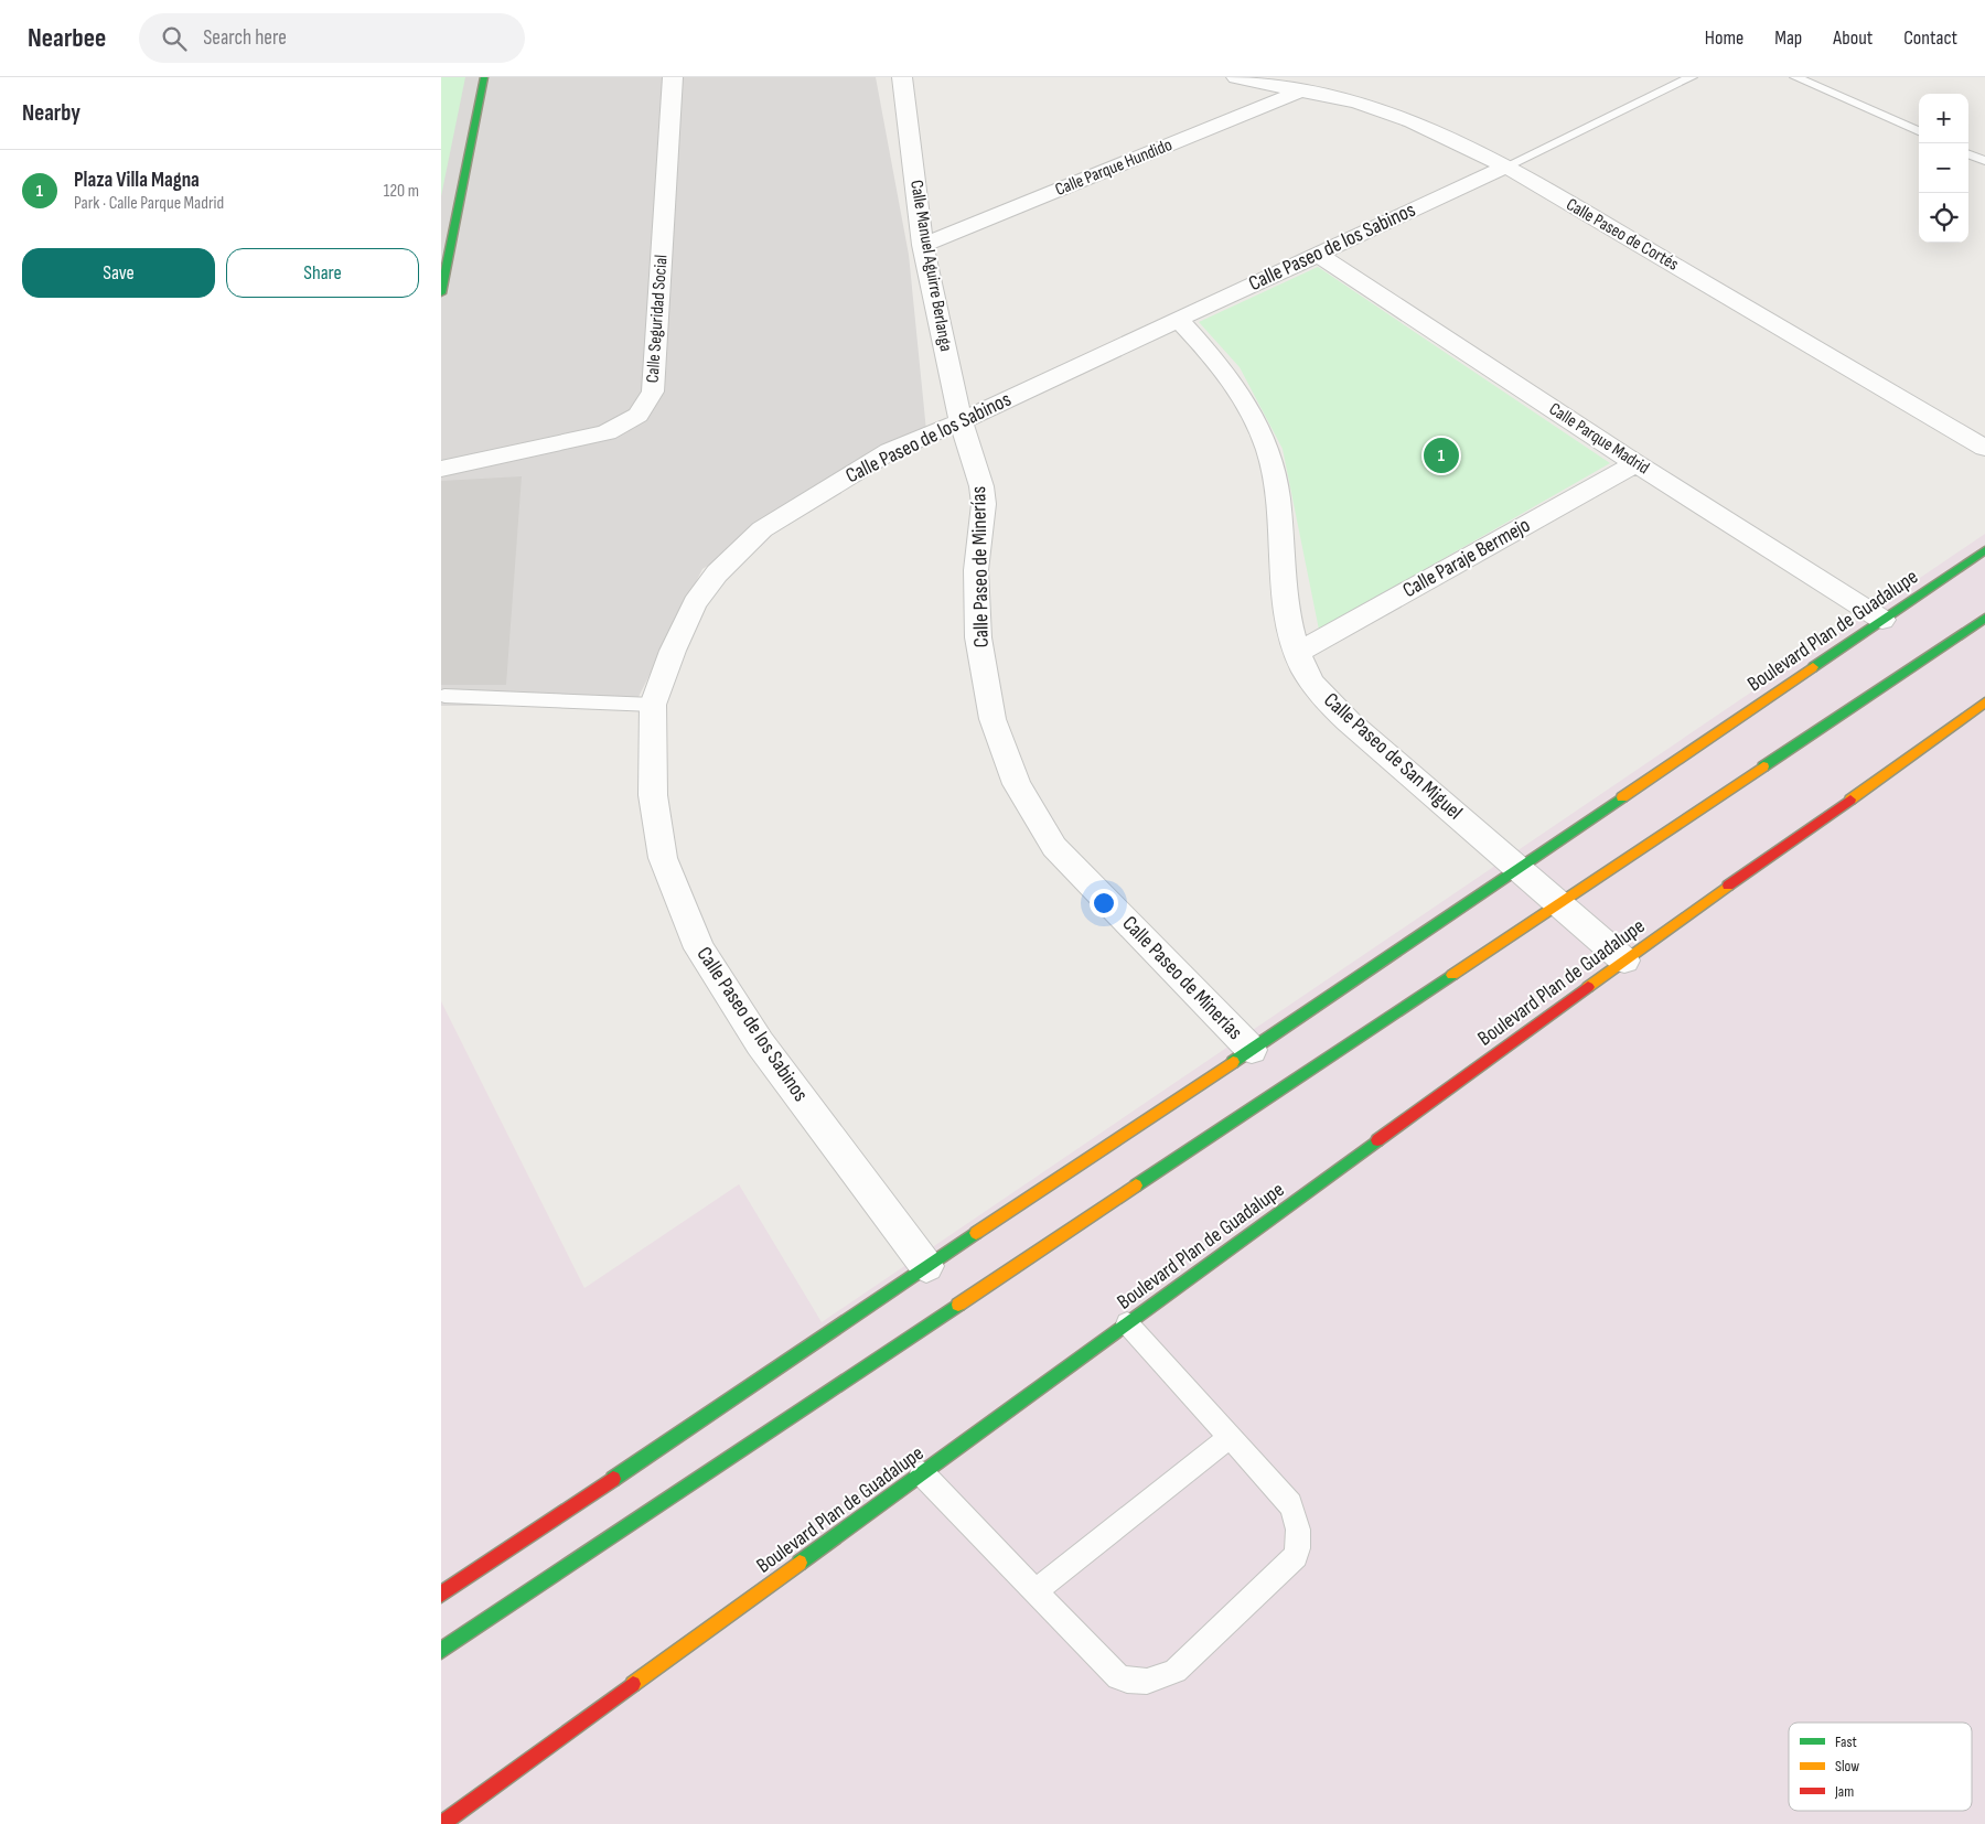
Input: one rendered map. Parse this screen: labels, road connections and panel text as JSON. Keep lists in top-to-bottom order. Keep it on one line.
{"streets":{"main road":["Boulevard Plan de Guadalupe"],"street":["Calle Parque Hundido","Calle Paseo de Cortés","Calle Paseo de los Sabinos","Calle Manuel Aguirre Berlanga","Calle Seguridad Social","Calle Parque Madrid","Calle Paraje Bermejo","Calle Paseo de Minerías","Calle Paseo de San Miguel"]},"crossings":[["Calle Parque Hundido","Calle Paseo de Cortés"],["Calle Parque Hundido","Calle Manuel Aguirre Berlanga"],["Calle Paseo de Cortés","Calle Paseo de los Sabinos"],["Calle Paseo de los Sabinos","Calle Manuel Aguirre Berlanga"],["Calle Paseo de los Sabinos","Calle Parque Madrid"],["Calle Paseo de los Sabinos","Calle Paseo de Minerías"],["Calle Paseo de los Sabinos","Boulevard Plan de Guadalupe"],["Calle Paseo de los Sabinos","Calle Paseo de San Miguel"],["Calle Manuel Aguirre Berlanga","Calle Paseo de Minerías"],["Calle Parque Madrid","Calle Paraje Bermejo"],["Calle Parque Madrid","Boulevard Plan de Guadalupe"],["Calle Paraje Bermejo","Calle Paseo de San Miguel"],["Calle Paseo de Minerías","Boulevard Plan de Guadalupe"],["Boulevard Plan de Guadalupe","Calle Paseo de San Miguel"]],"legend":["Fast","Slow","Jam"],"page":{"header":"Nearbee","search":"Search here","nav":["Home","Map","About","Contact"],"heading":"Nearby","map_buttons":["+","−"],"list":[{"mark":"1","name":"Plaza Villa Magna","note":"Park · Calle Parque Madrid","value":"120 m"}],"buttons":["Save","Share"],"pins":"1"}}
